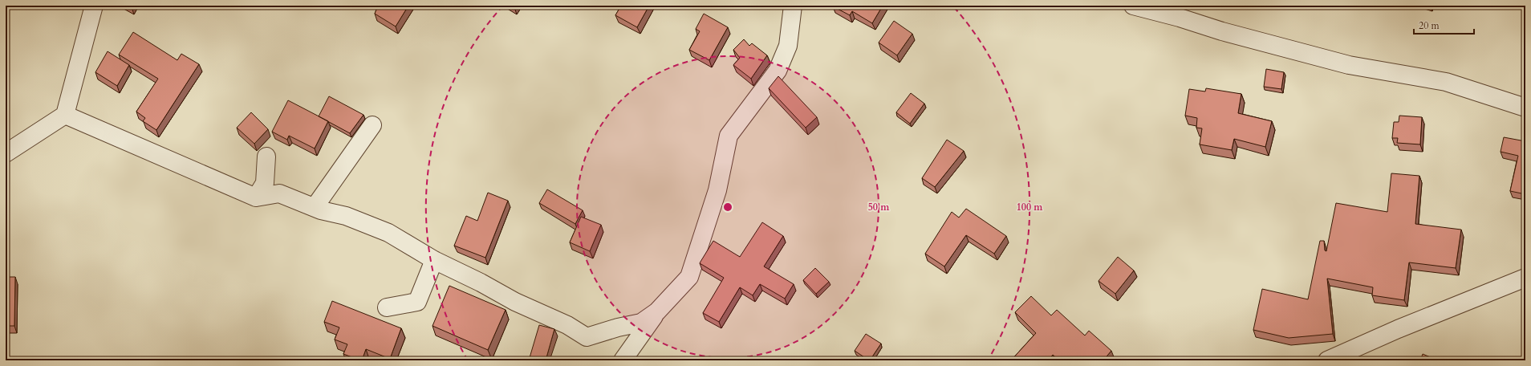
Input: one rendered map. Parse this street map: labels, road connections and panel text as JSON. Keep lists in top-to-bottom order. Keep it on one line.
{"scale_bar":"20 m","rings":["50 m","100 m"]}
